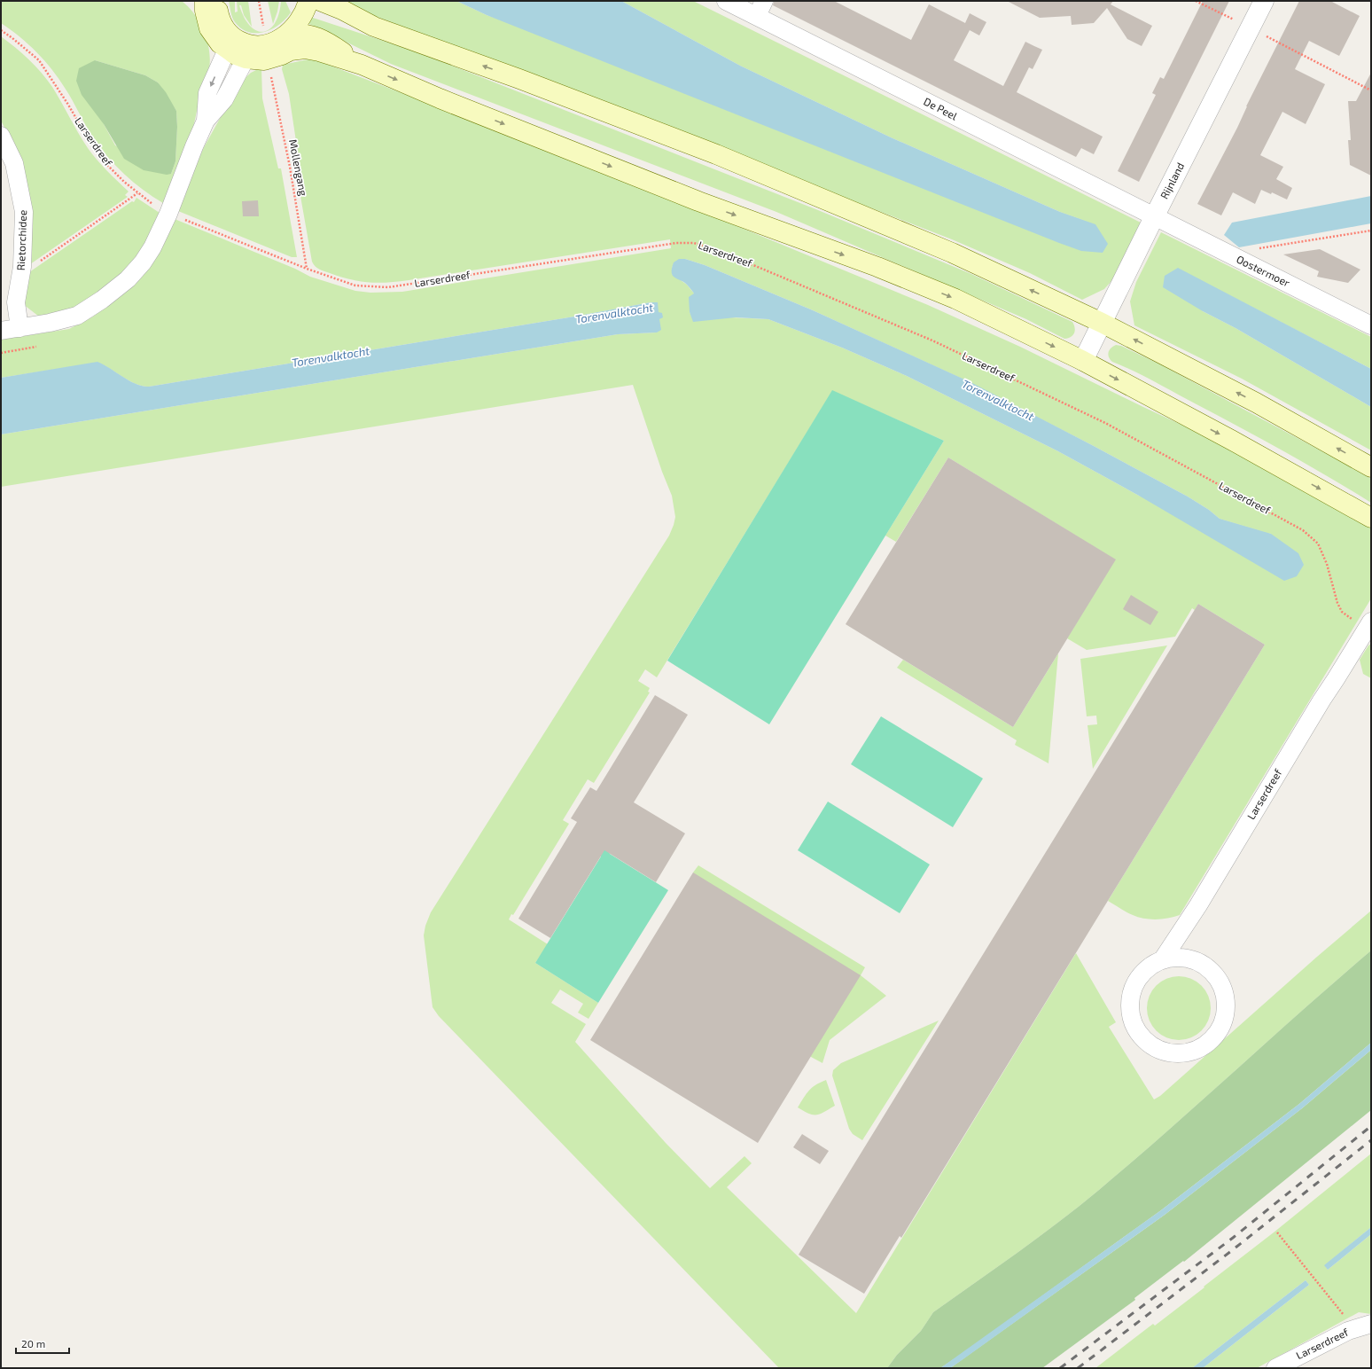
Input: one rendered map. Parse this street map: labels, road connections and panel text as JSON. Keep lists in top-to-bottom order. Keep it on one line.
{"streets":{"street":["De Peel","Larserdreef","Rijnland","Rietorchidee","Oostermoer"],"path":["Mollengang"]},"crossings":[["De Peel","Rijnland"],["De Peel","Oostermoer"],["Larserdreef","Mollengang"],["Rijnland","Oostermoer"]],"water":["Torenvalktocht"],"scale_bar":"20 m"}
